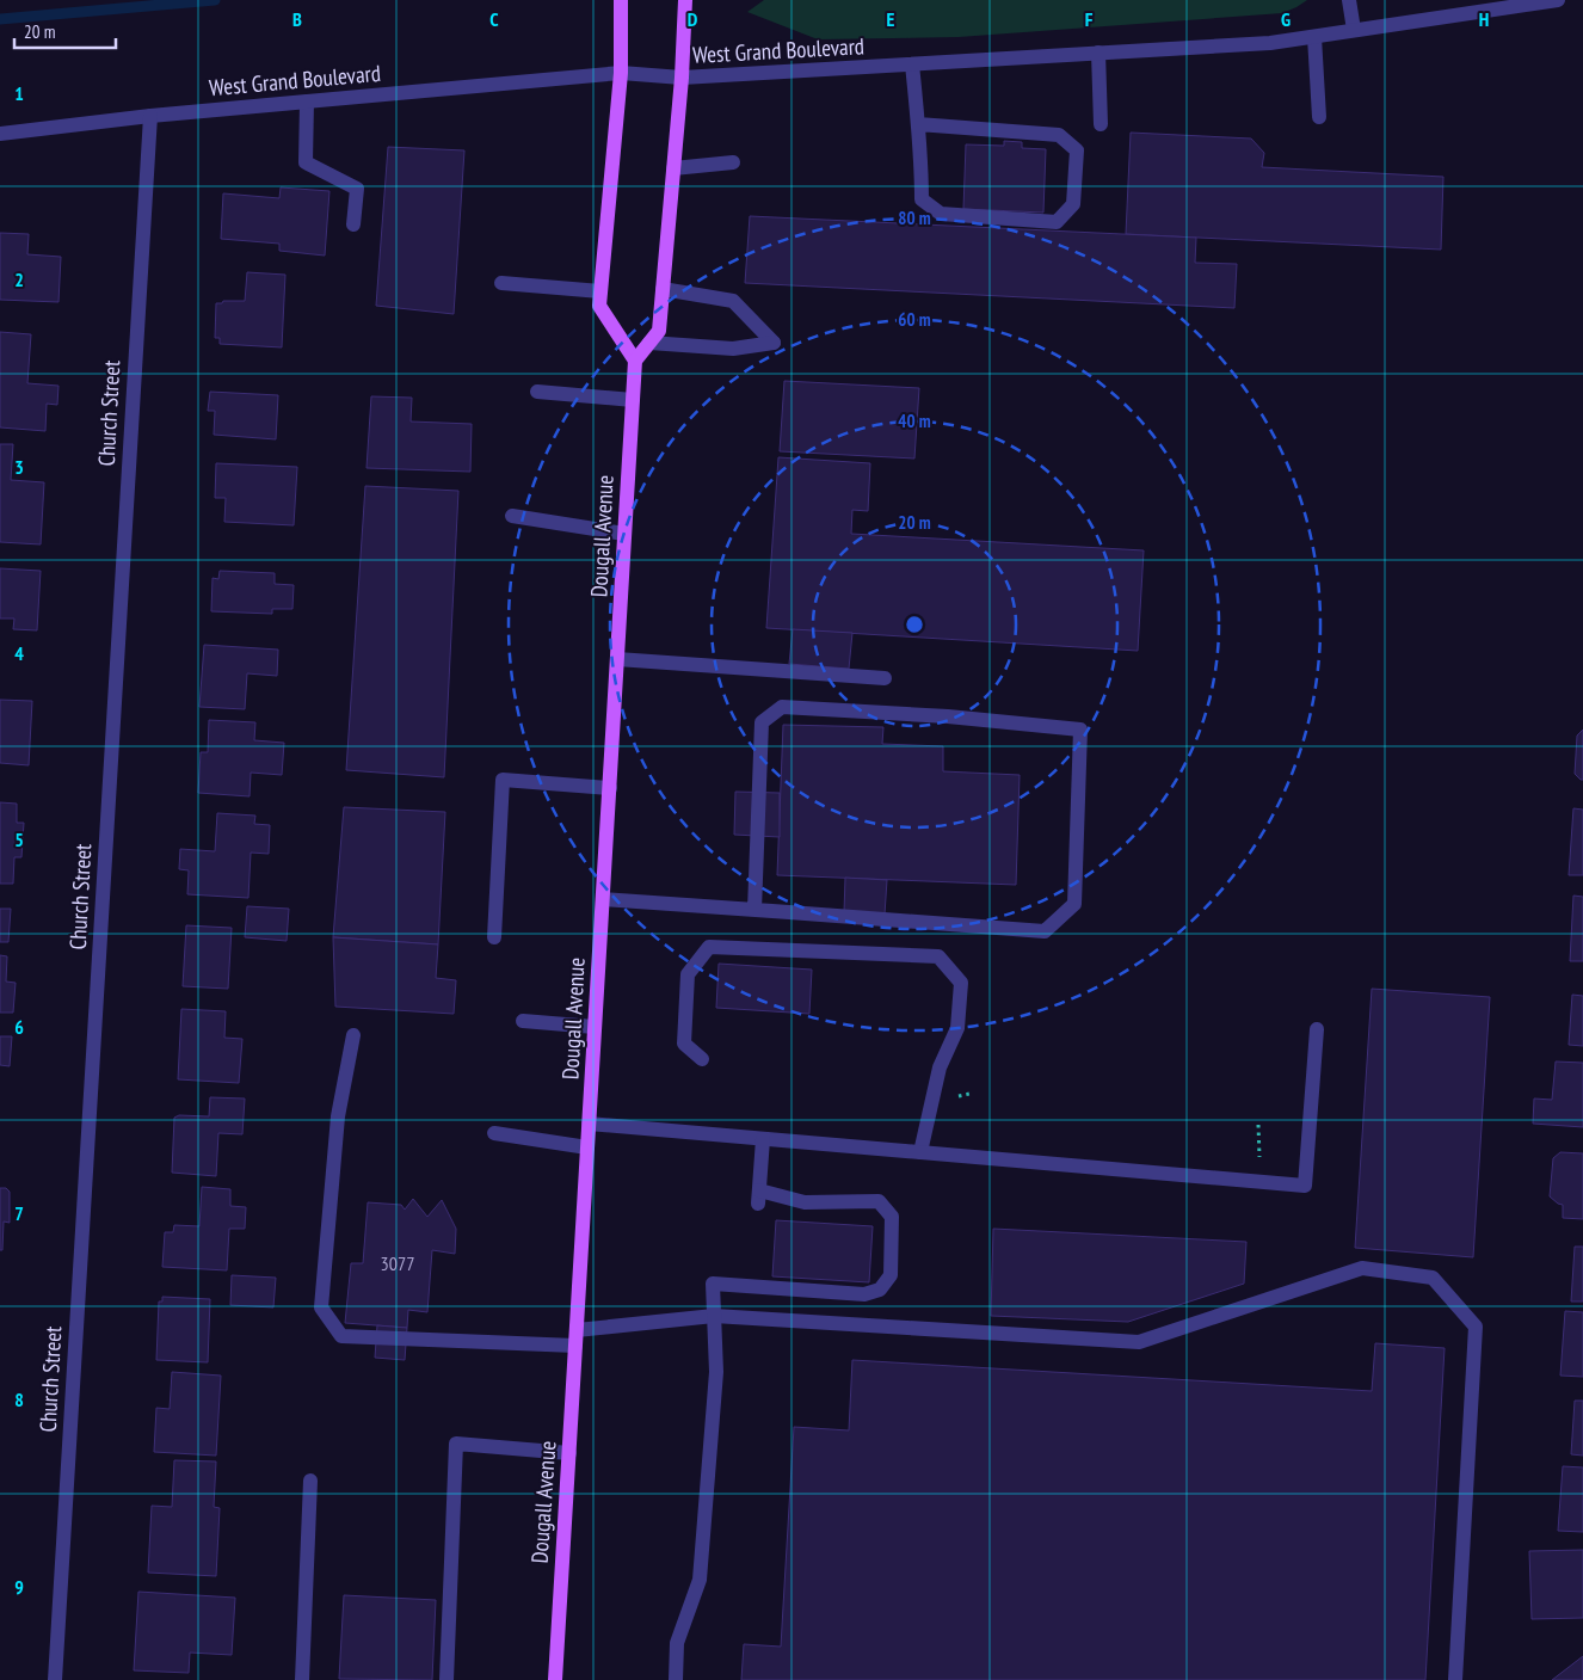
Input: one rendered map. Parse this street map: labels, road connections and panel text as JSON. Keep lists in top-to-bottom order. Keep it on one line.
{"streets":{"main road":["Dougall Avenue"],"street":["West Grand Boulevard","Church Street"]},"crossings":[["West Grand Boulevard","Church Street"]],"house_numbers":["3077"],"scale_bar":"20 m","grid":{"columns":["B","C","D","E","F","G","H"],"rows":["1","2","3","4","5","6","7","8","9"]},"rings":["80 m","60 m","40 m","20 m"]}
